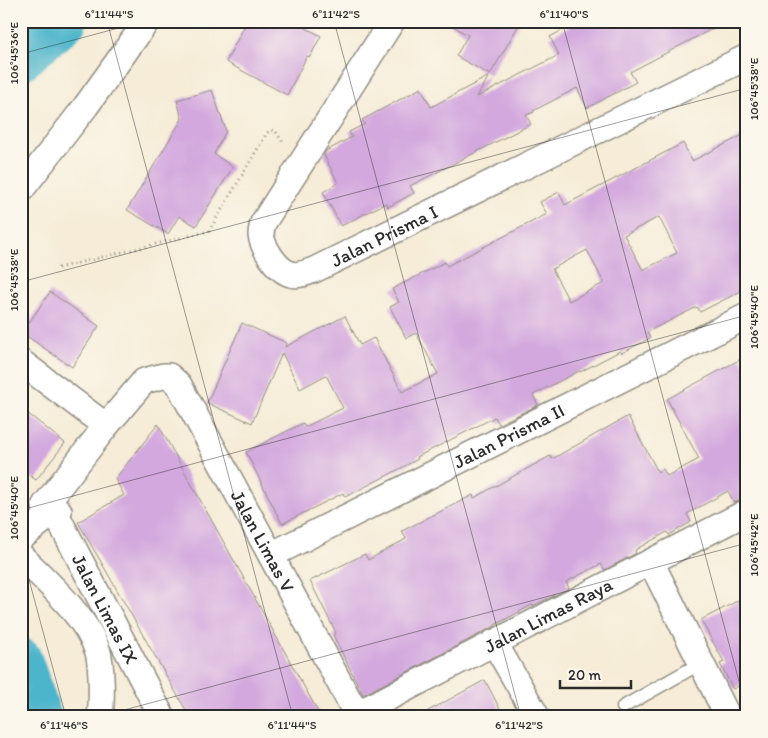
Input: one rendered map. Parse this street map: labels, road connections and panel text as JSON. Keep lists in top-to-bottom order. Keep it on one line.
{"streets":{"street":["Jalan Prisma I","Jalan Prisma II","Jalan Limas V","Jalan Limas IX","Jalan Limas Raya"]},"crossings":[["Jalan Prisma II","Jalan Limas V"],["Jalan Limas V","Jalan Limas Raya"]],"scale_bar":"20 m","coordinates":["6°11'44\"S","6°11'42\"S","6°11'40\"S","106°45'36\"E","106°45'38\"E","106°45'40\"E","106°45'42\"E","6°11'46\"S"]}
